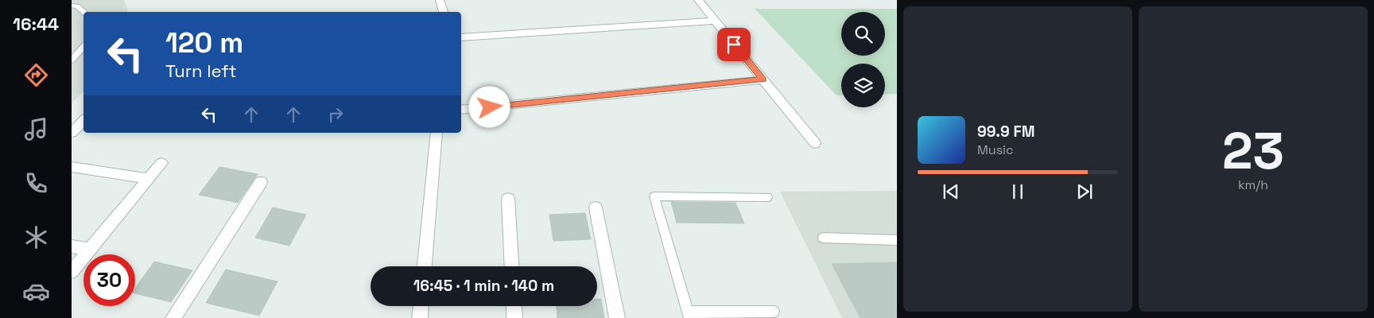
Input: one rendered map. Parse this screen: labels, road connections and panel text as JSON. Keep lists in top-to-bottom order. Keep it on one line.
{"page":{"tabs":"16:44","tile":["23","km/h"],"turn":["120 m","Turn left"],"song":["99.9 FM","Music"],"limit":"30","trip":"16:45 · 1 min · 140 m"}}
